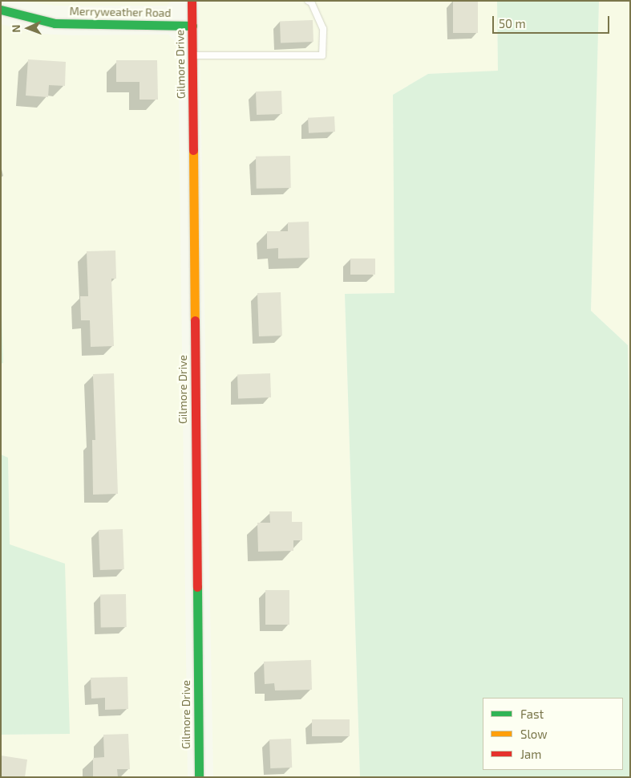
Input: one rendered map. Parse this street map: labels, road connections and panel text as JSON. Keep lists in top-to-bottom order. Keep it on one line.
{"streets":{"street":["Merryweather Road","Gilmore Drive"]},"crossings":[["Merryweather Road","Gilmore Drive"]],"legend":["Fast","Slow","Jam"],"scale_bar":"50 m","north":"left"}
